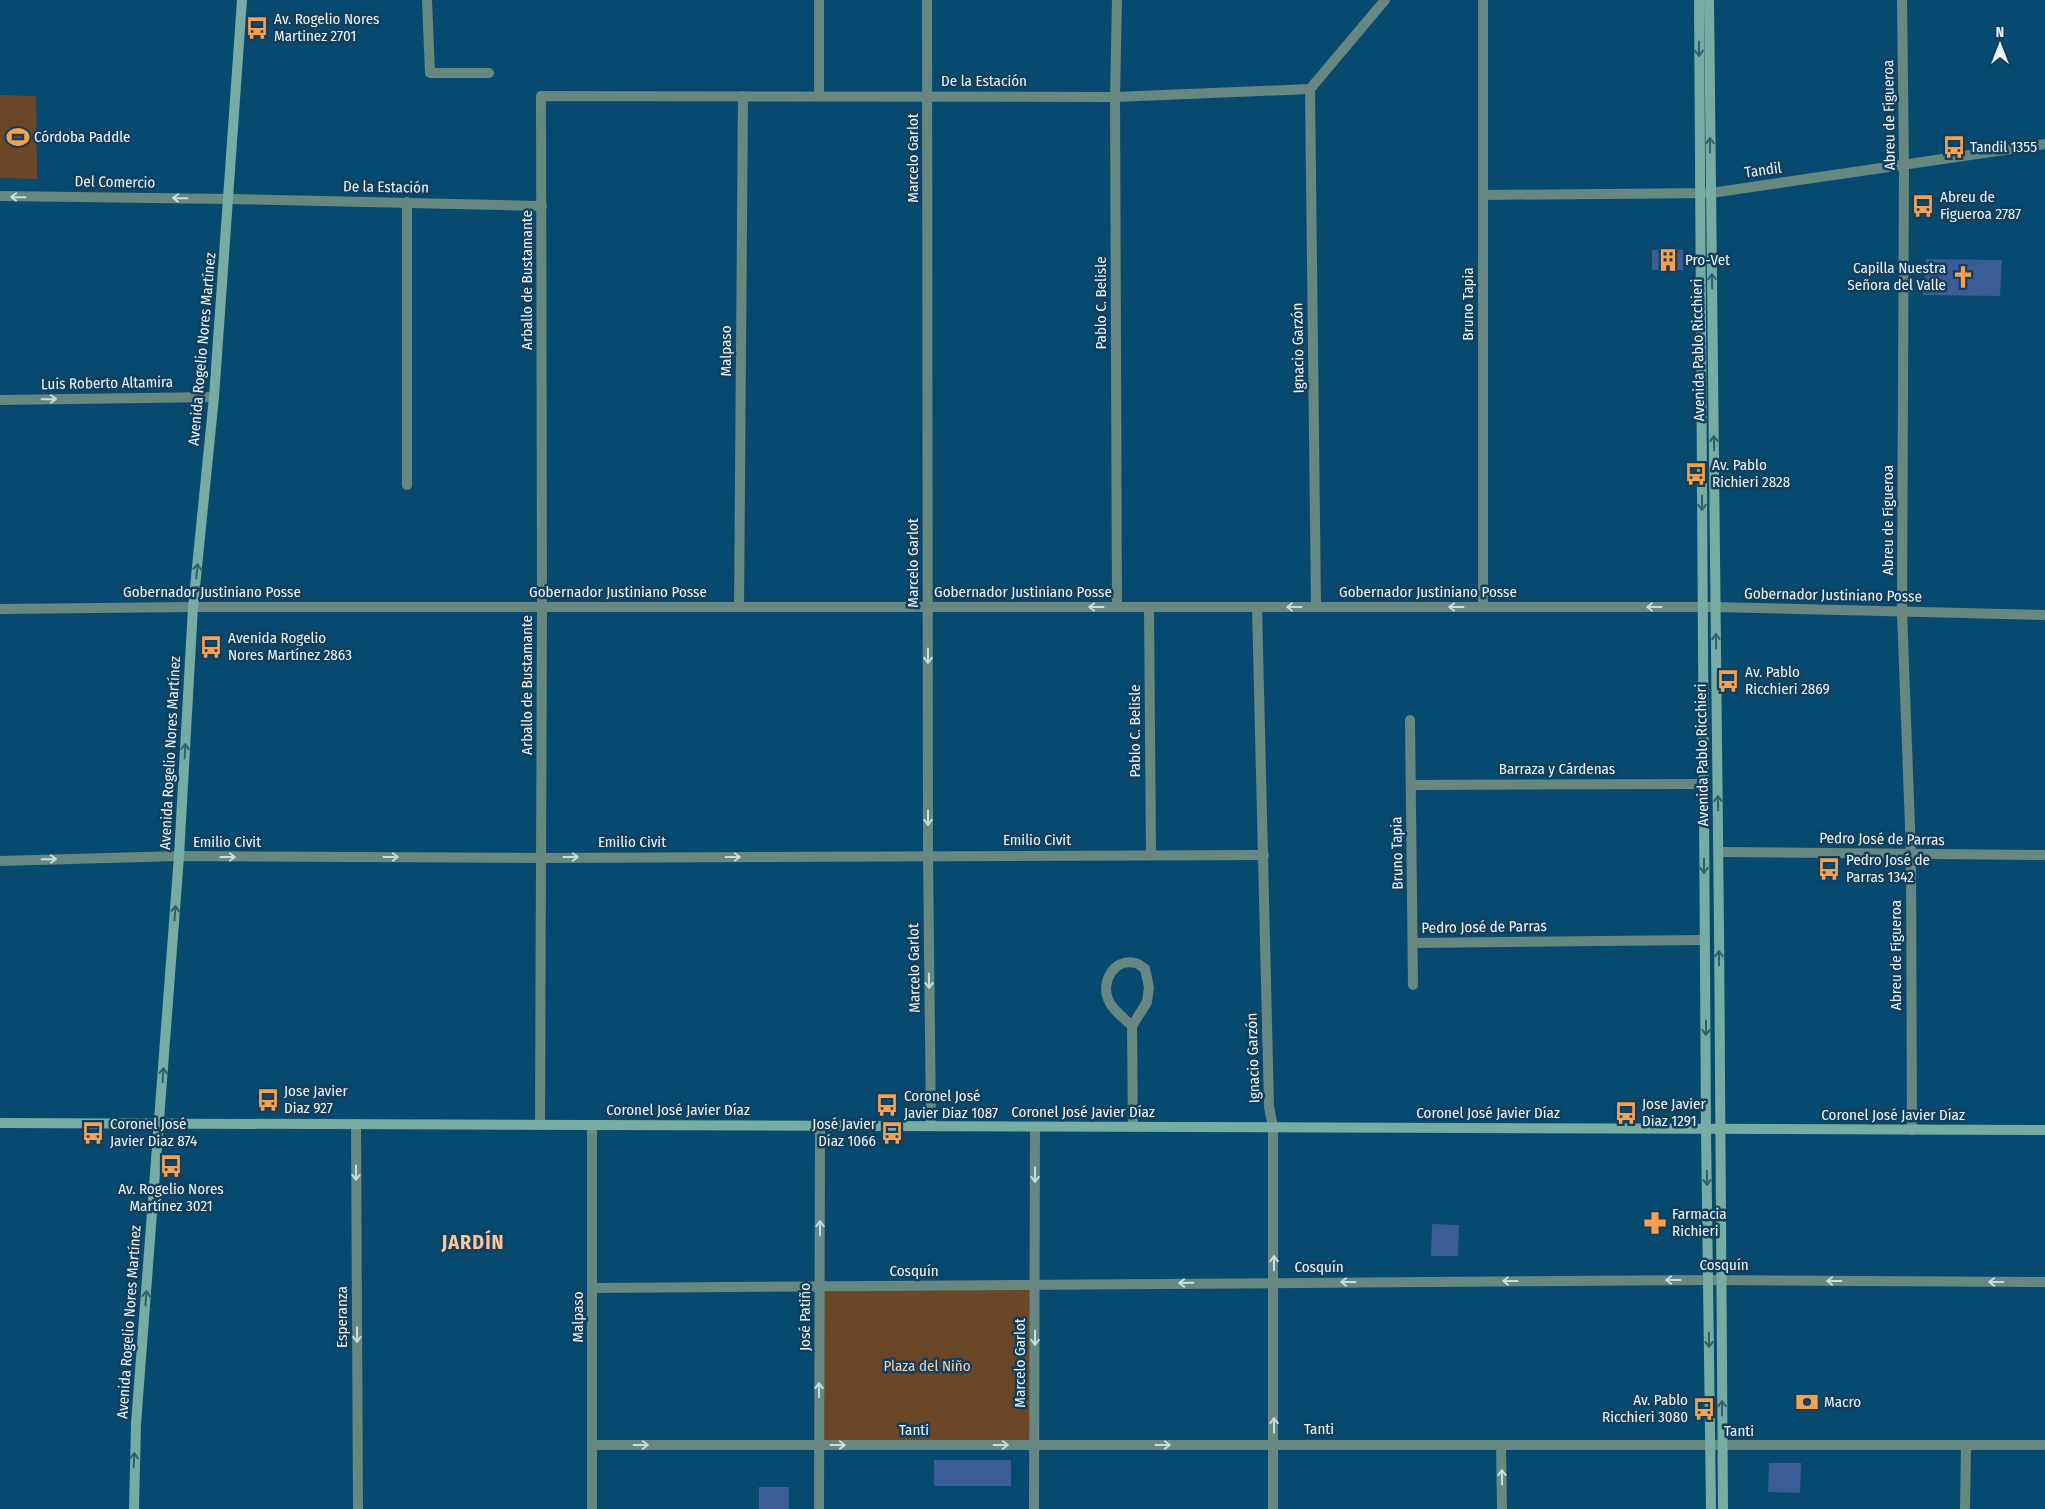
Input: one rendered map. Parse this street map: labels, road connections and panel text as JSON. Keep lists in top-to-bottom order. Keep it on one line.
{"streets":{"main road":["Avenida Rogelio Nores Martínez","Avenida Pablo Ricchieri","Coronel José Javier Díaz"],"street":["De la Estación","Abreu de Figueroa","Marcelo Garlot","Tandil","Del Comercio","Arballo de Bustamante","Pablo C. Belisle","Bruno Tapia","Ignacio Garzón","Malpaso","Luis Roberto Altamira","Gobernador Justiniano Posse","Barraza y Cárdenas","Pedro José de Parras","Emilio Civit","Cosquín","Esperanza","José Patiño","Tanti"]},"crossings":[["De la Estación","Marcelo Garlot"],["De la Estación","Del Comercio"],["De la Estación","Arballo de Bustamante"],["De la Estación","Pablo C. Belisle"],["De la Estación","Ignacio Garzón"],["De la Estación","Avenida Rogelio Nores Martínez"],["De la Estación","Malpaso"],["Abreu de Figueroa","Tandil"],["Abreu de Figueroa","Gobernador Justiniano Posse"],["Abreu de Figueroa","Pedro José de Parras"],["Abreu de Figueroa","Coronel José Javier Díaz"],["Marcelo Garlot","Gobernador Justiniano Posse"],["Marcelo Garlot","Emilio Civit"],["Marcelo Garlot","Coronel José Javier Díaz"],["Marcelo Garlot","Cosquín"],["Marcelo Garlot","Tanti"],["Tandil","Bruno Tapia"],["Tandil","Avenida Pablo Ricchieri"],["Del Comercio","Avenida Rogelio Nores Martínez"],["Arballo de Bustamante","Gobernador Justiniano Posse"],["Arballo de Bustamante","Emilio Civit"],["Arballo de Bustamante","Coronel José Javier Díaz"],["Pablo C. Belisle","Gobernador Justiniano Posse"],["Pablo C. Belisle","Emilio Civit"],["Bruno Tapia","Gobernador Justiniano Posse"],["Bruno Tapia","Barraza y Cárdenas"],["Bruno Tapia","Pedro José de Parras"],["Ignacio Garzón","Gobernador Justiniano Posse"],["Ignacio Garzón","Emilio Civit"],["Ignacio Garzón","Coronel José Javier Díaz"],["Ignacio Garzón","Cosquín"],["Ignacio Garzón","Tanti"],["Avenida Rogelio Nores Martínez","Luis Roberto Altamira"],["Avenida Rogelio Nores Martínez","Gobernador Justiniano Posse"],["Avenida Rogelio Nores Martínez","Emilio Civit"],["Avenida Rogelio Nores Martínez","Coronel José Javier Díaz"],["Avenida Pablo Ricchieri","Gobernador Justiniano Posse"],["Avenida Pablo Ricchieri","Barraza y Cárdenas"],["Avenida Pablo Ricchieri","Pedro José de Parras"],["Avenida Pablo Ricchieri","Coronel José Javier Díaz"],["Avenida Pablo Ricchieri","Cosquín"],["Avenida Pablo Ricchieri","Tanti"],["Malpaso","Gobernador Justiniano Posse"],["Malpaso","Coronel José Javier Díaz"],["Malpaso","Cosquín"],["Malpaso","Tanti"],["Coronel José Javier Díaz","Esperanza"],["Coronel José Javier Díaz","José Patiño"],["Cosquín","José Patiño"],["José Patiño","Tanti"]],"one_way":["Marcelo Garlot","Del Comercio","Avenida Rogelio Nores Martínez","Luis Roberto Altamira","Emilio Civit","Cosquín","Esperanza","José Patiño","Tanti"],"districts":["JARDÍN"],"parks":["Plaza del Niño"],"places":{"bus stop":["Av. Rogelio Nores Martinez 2701","Tandil 1355","Abreu de Figueroa 2787","Av. Pablo Richieri 2828","Avenida Rogelio Nores Martínez 2863","Av. Pablo Ricchieri 2869","Pedro José de Parras 1342","Jose Javier Diaz 927","Coronel José Javier Diaz 1087","Jose Javier Diaz 1291","Coronel José Javier Diaz 874","José Javier Díaz 1066","Av. Rogelio Nores Martínez 3021","Av. Pablo Ricchieri 3080"],"sports":["Córdoba Paddle"],"building":["Pro-Vet"],"church":["Capilla Nuestra Señora del Valle"],"pharmacy":["Farmacia Richieri"],"bank":["Macro"]},"north":"top"}
